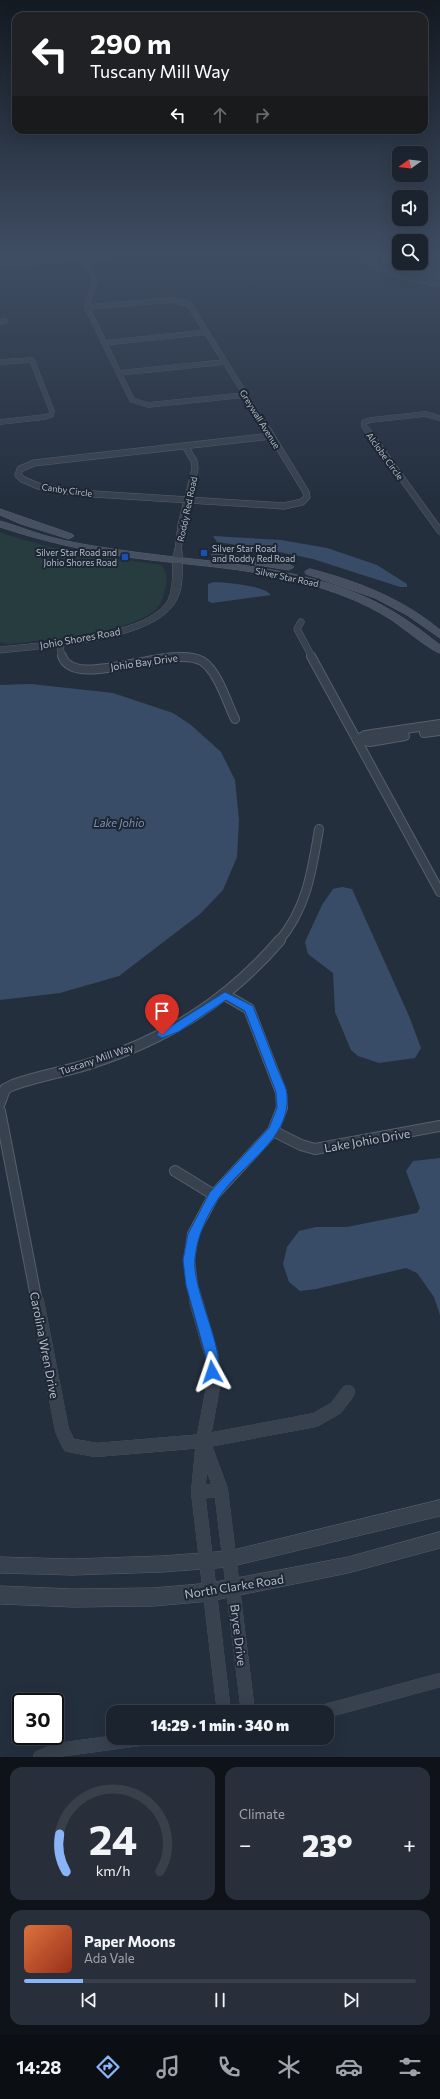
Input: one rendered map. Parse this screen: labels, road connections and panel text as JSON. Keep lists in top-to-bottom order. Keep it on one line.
{"streets":{"main road":["Silver Star Road"],"street":["Greywall Avenue","Alclobe Circle","Canby Circle","Roddy Red Road","Johio Shores Road","Johio Bay Drive","Tuscany Mill Way","Lake Johio Drive","Carolina Wren Drive","North Clarke Road","Bryce Drive"]},"crossings":[["Greywall Avenue","Canby Circle"],["Canby Circle","Roddy Red Road"],["Roddy Red Road","Silver Star Road"],["Roddy Red Road","Johio Shores Road"],["Silver Star Road","Johio Shores Road"],["Johio Shores Road","Johio Bay Drive"],["Carolina Wren Drive","Bryce Drive"],["North Clarke Road","Bryce Drive"]],"water":["Lake Johio"],"places":{"transit":["Silver Star Road and Roddy Red Road","Silver Star Road and Johio Shores Road"]},"north":"left","page":{"turn":["290 m","Tuscany Mill Way"],"limit":"30","trip":"14:29 · 1 min · 340 m","tile":"Climate","heat":["−","23°","+"],"song":["Paper Moons","Ada Vale"],"tabs":"14:28","gauge":["24","km/h"]}}
